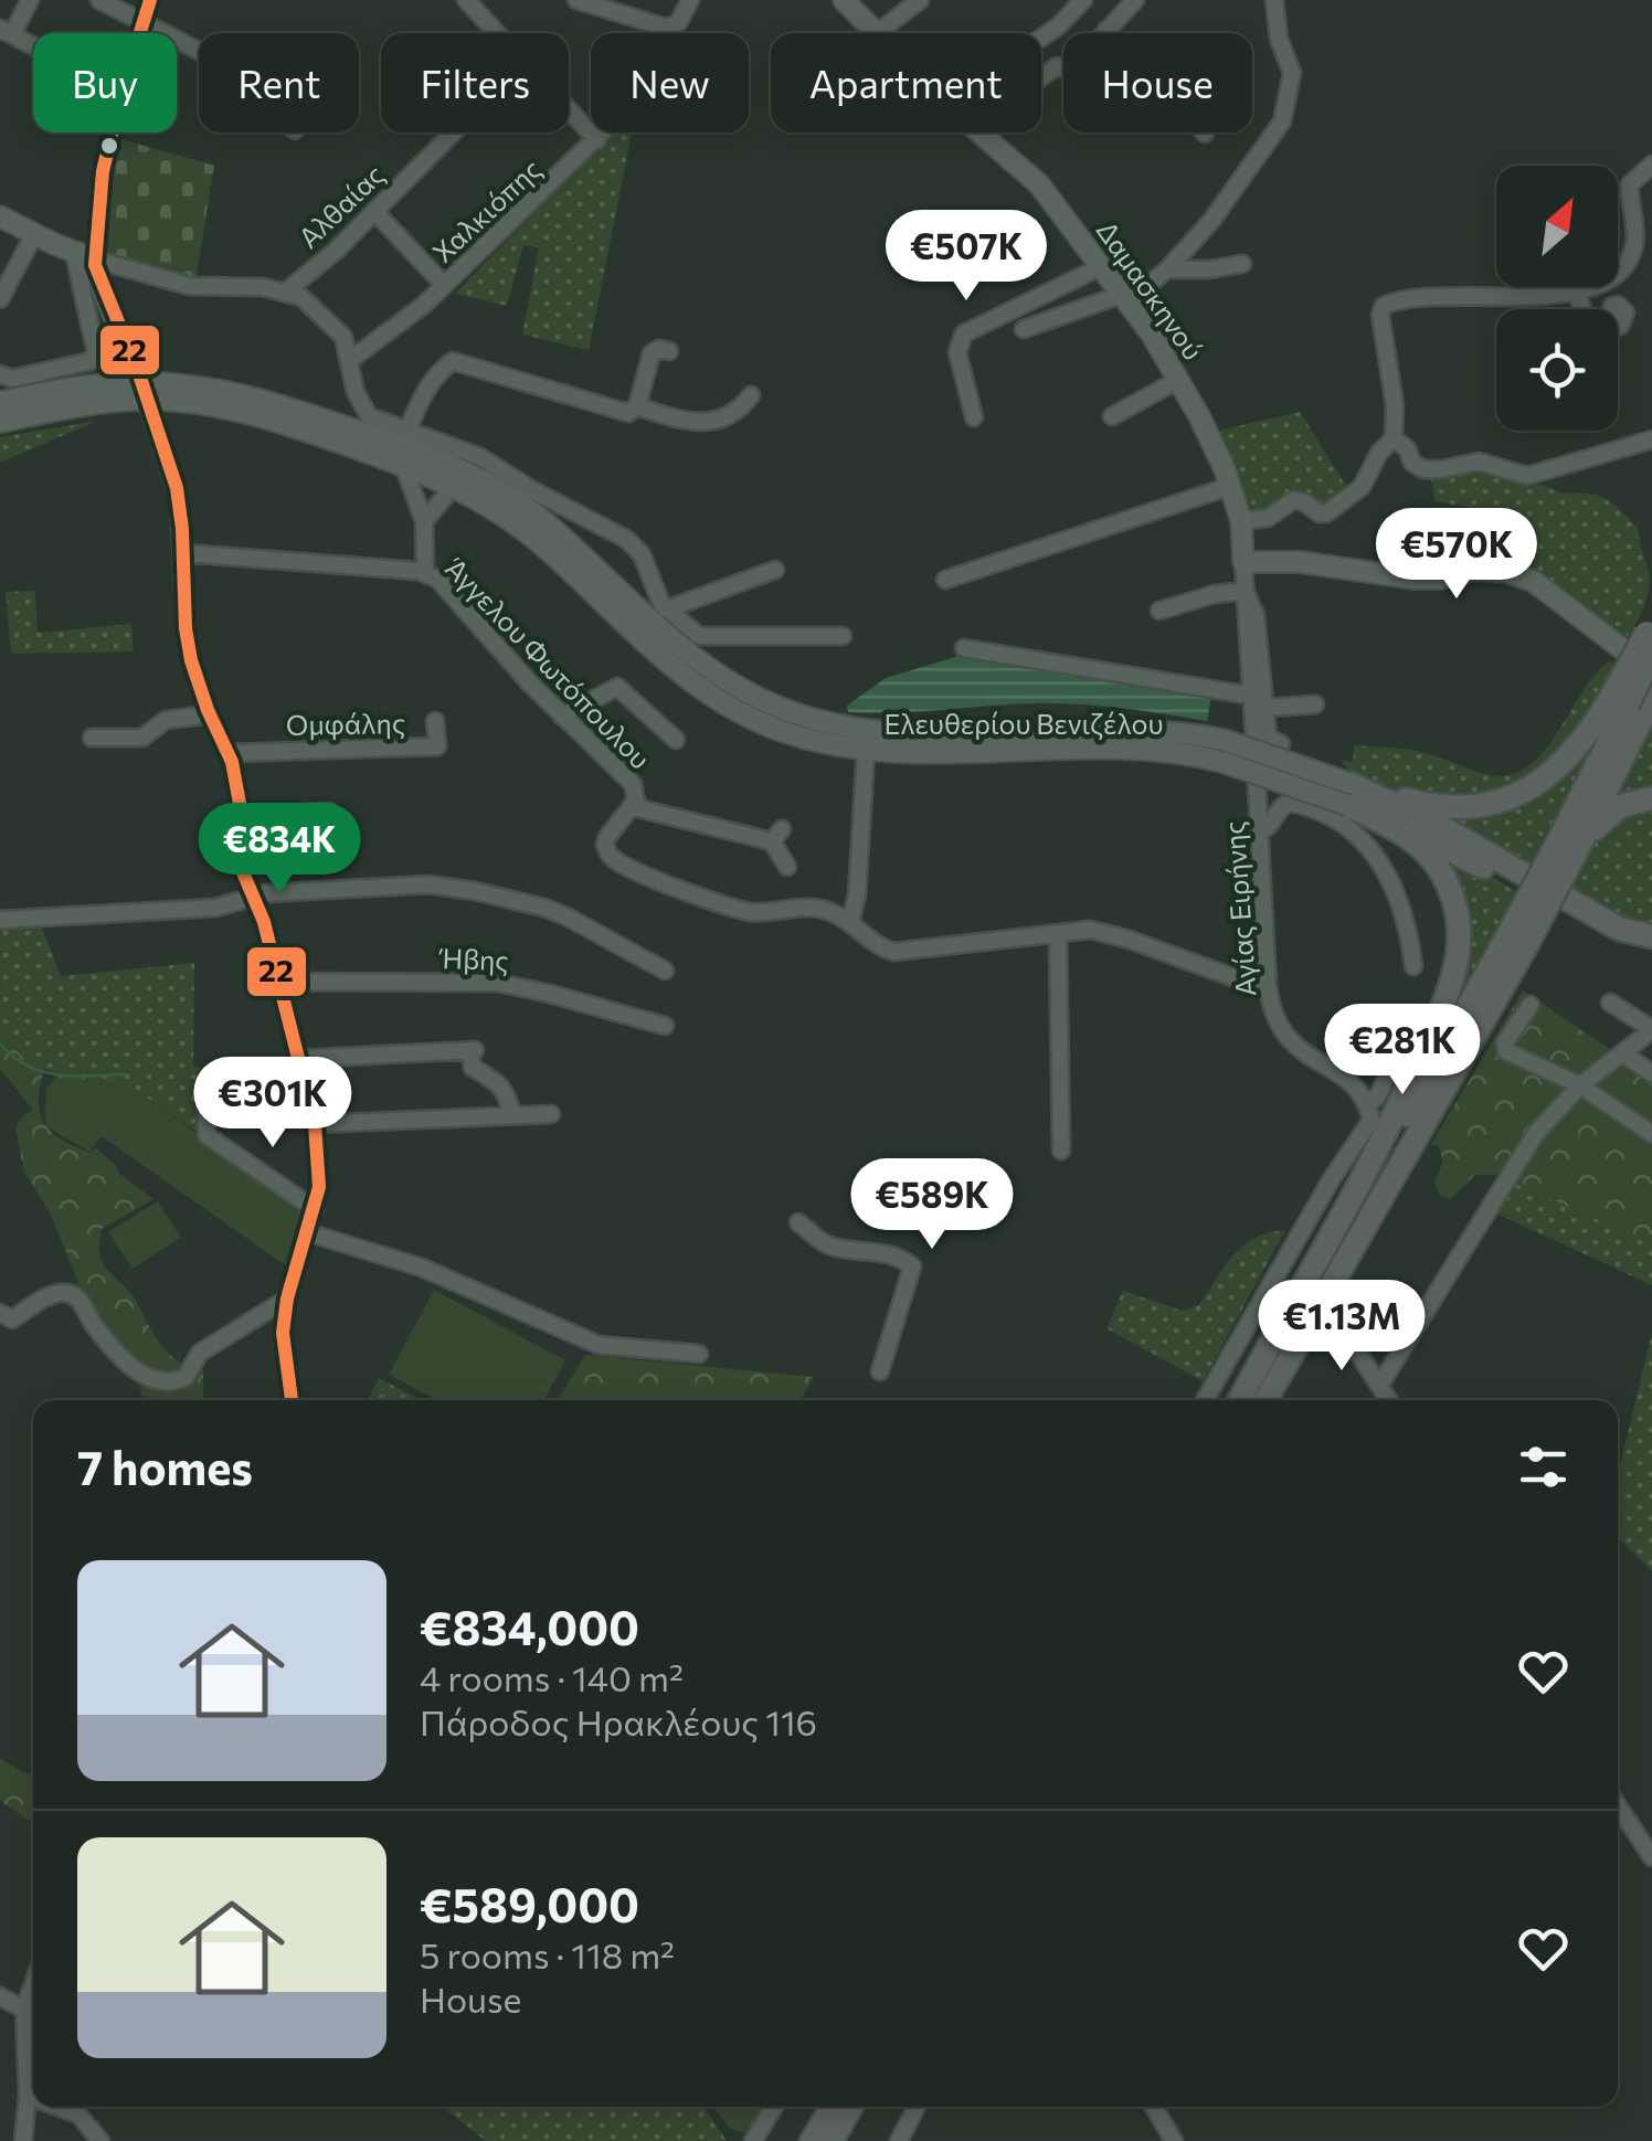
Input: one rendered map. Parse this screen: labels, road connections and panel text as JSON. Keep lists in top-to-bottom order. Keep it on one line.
{"streets":{"main road":["Δαμασκηνού","Ελευθερίου Βενιζέλου"],"street":["Αλθαίας","Χαλκιόπης","Άγγελου Φωτόπουλου","Ομφάλης","Αγίας Ειρήνης","Ήβης"]},"crossings":[["Άγγελου Φωτόπουλου","Αγίας Ειρήνης"]],"lines":["transit line 22"],"north":"top right","page":{"chip":["Buy","Rent","Filters","New","Apartment","House"],"price":["€507K","€570K","€834K","€281K","€301K","€589K","€1.13M"],"heading":"7 homes","list":[{"name":"€834,000","note":"4 rooms · 140 m² · Πάροδος Ηρακλέους 116"},{"name":"€589,000","note":"5 rooms · 118 m² · House"}]}}
